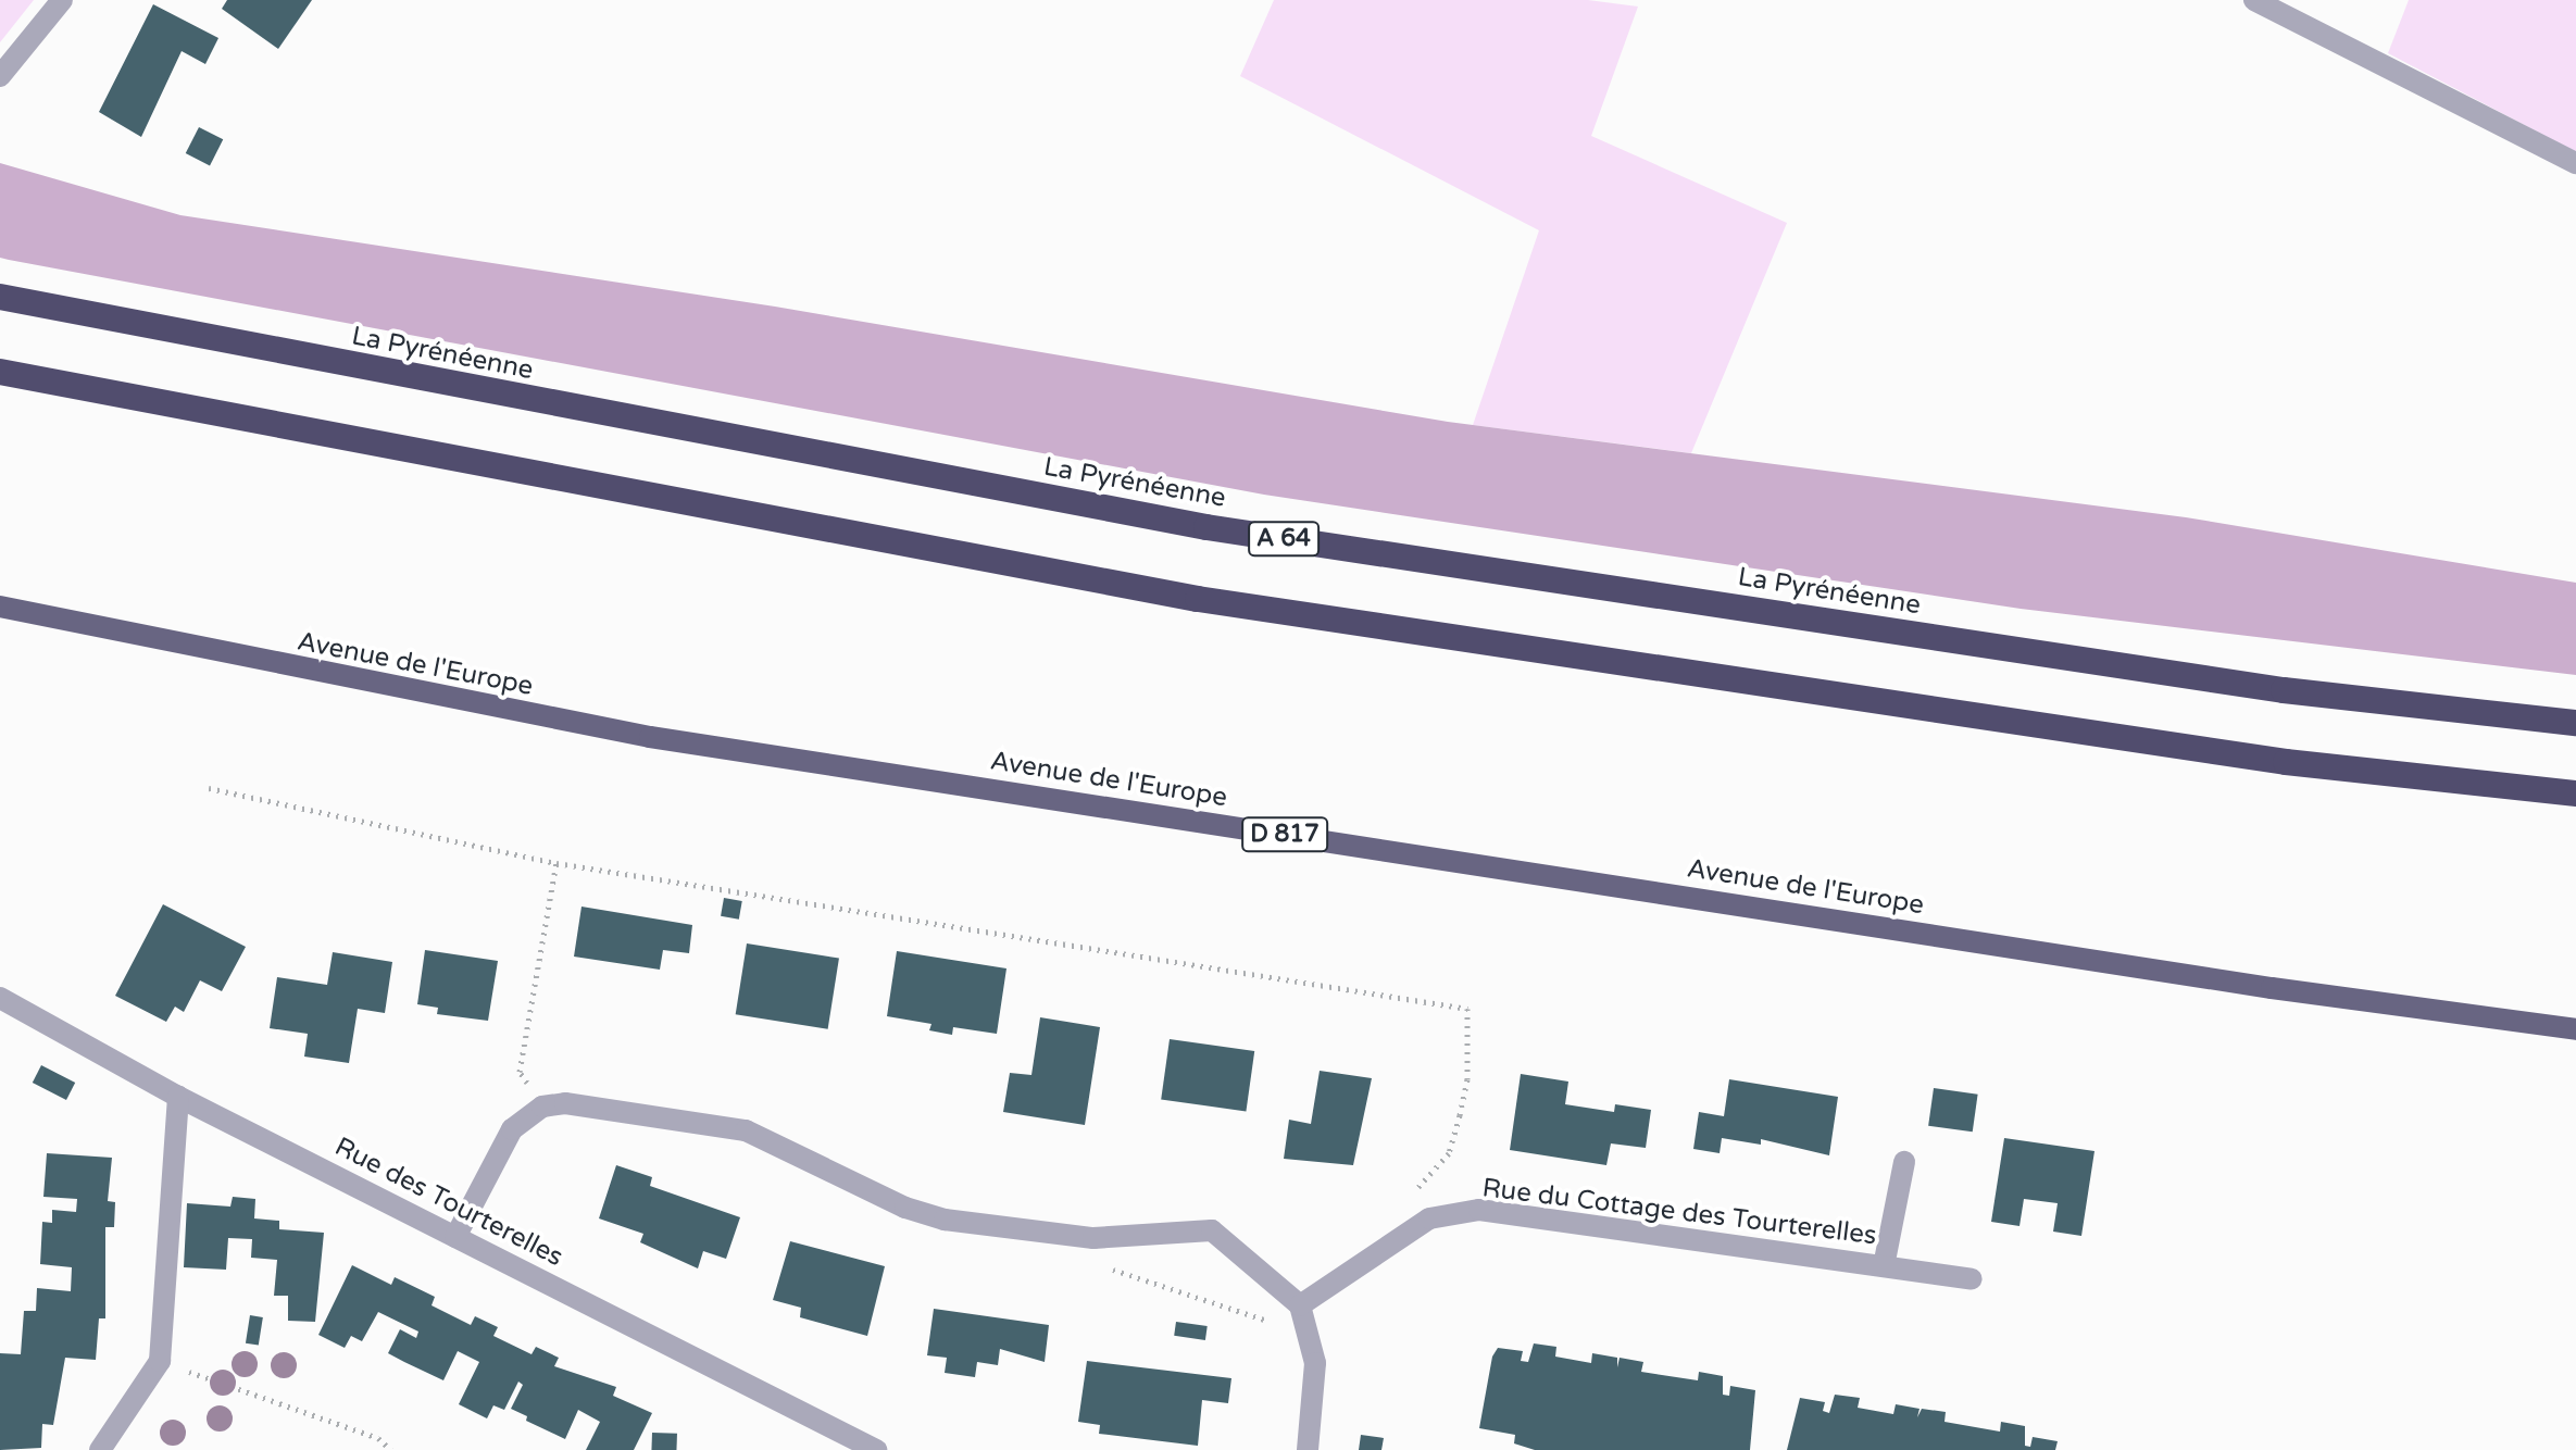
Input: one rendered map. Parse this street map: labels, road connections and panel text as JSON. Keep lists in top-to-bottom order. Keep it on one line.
{"streets":{"highway":["La Pyrénéenne","A 64"],"main road":["Avenue de l'Europe","D 817"],"street":["Rue des Tourterelles","Rue du Cottage des Tourterelles"]}}
